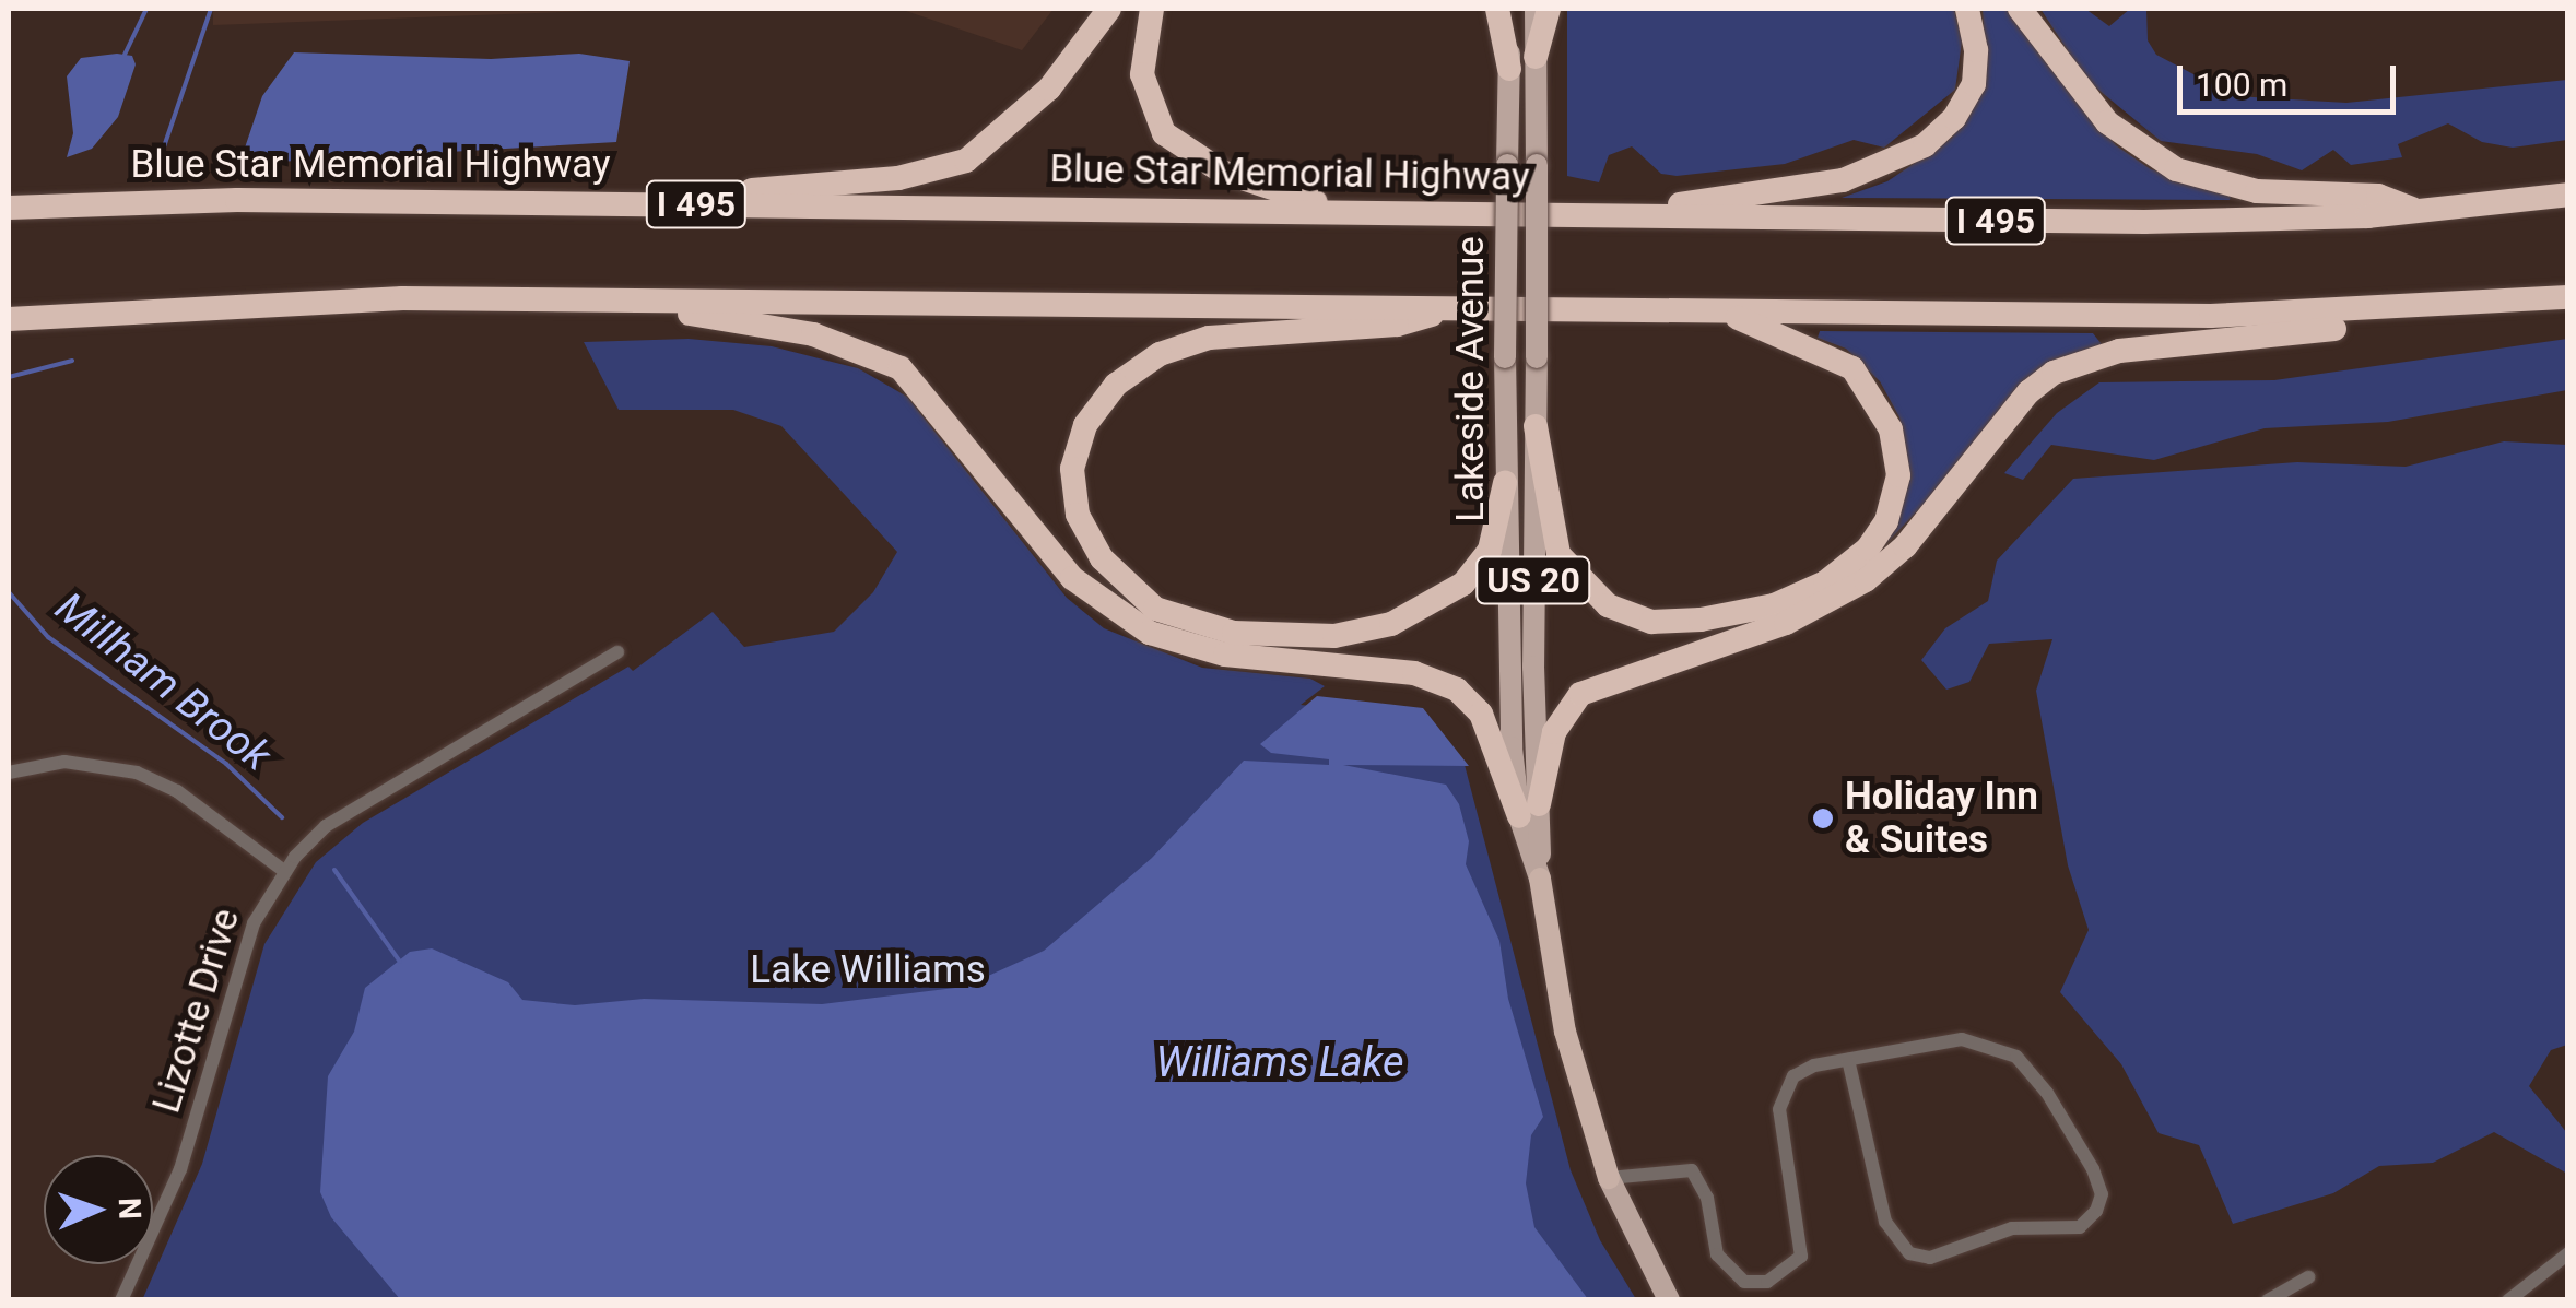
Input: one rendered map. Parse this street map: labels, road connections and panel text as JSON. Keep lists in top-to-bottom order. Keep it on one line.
{"streets":{"highway":["Blue Star Memorial Highway","I 495","Lakeside Avenue","US 20"],"street":["Lizotte Drive"]},"water":["Millham Brook","Williams Lake"],"parks":["Lake Williams"],"places":["Holiday Inn & Suites"],"scale_bar":"100 m","north":"right"}
